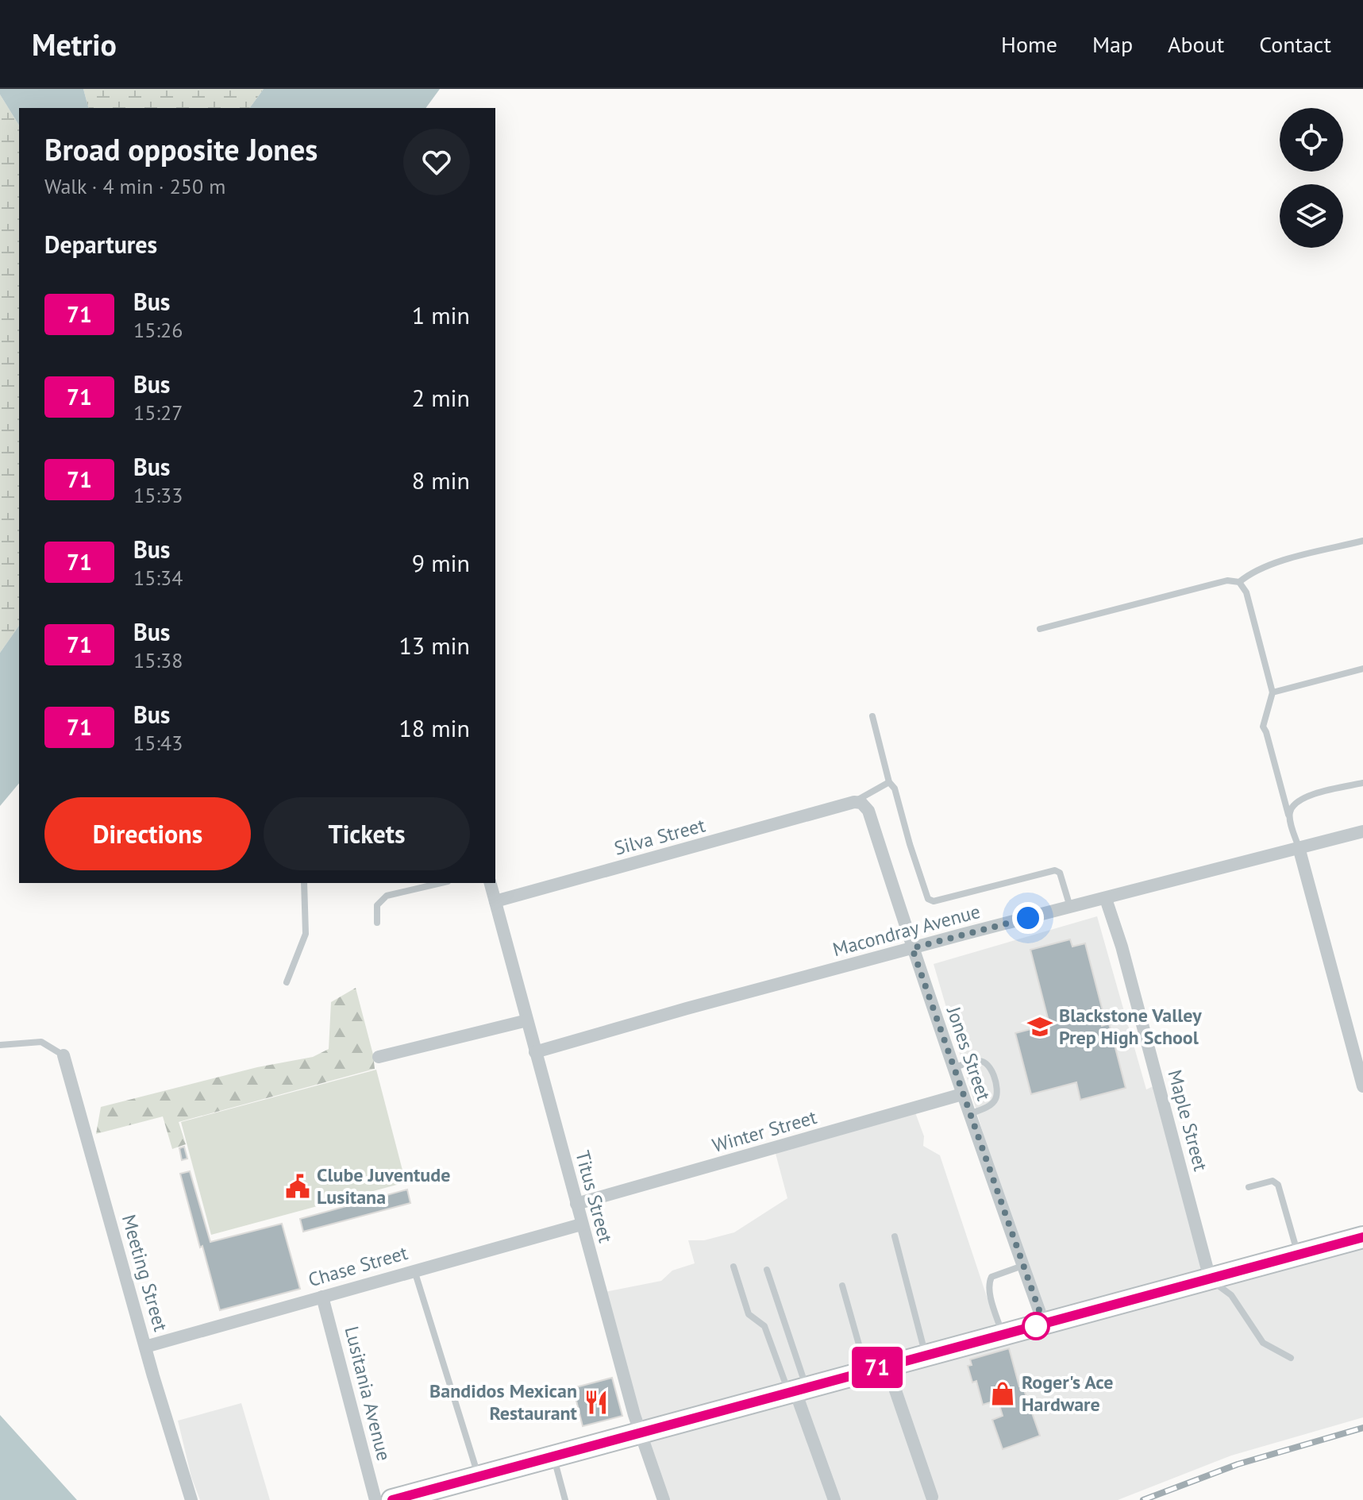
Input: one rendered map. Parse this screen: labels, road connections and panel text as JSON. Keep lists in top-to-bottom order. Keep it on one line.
{"streets":{"street":["Silva Street","Macondray Avenue","Jones Street","Maple Street","Winter Street","Titus Street","Chase Street","Meeting Street","Lusitania Avenue"]},"crossings":[["Silva Street","Jones Street"],["Silva Street","Titus Street"],["Macondray Avenue","Jones Street"],["Macondray Avenue","Maple Street"],["Macondray Avenue","Titus Street"],["Jones Street","Winter Street"],["Winter Street","Titus Street"],["Titus Street","Chase Street"],["Chase Street","Meeting Street"],["Chase Street","Lusitania Avenue"]],"places":{"school or university":["Blackstone Valley Prep High School"],"public building":["Clube Juventude Lusitana"],"shop":["Roger's Ace Hardware"],"restaurant":["Bandidos Mexican Restaurant"]},"lines":["bus line 71"],"page":{"header":"Metrio","nav":["Home","Map","About","Contact"],"on_map":"71","heading":[["Broad opposite Jones","Walk · 4 min · 250 m"],"Departures"],"list":[{"mark":"71","name":"Bus","note":"15:26","value":"1 min"},{"mark":"71","name":"Bus","note":"15:27","value":"2 min"},{"mark":"71","name":"Bus","note":"15:33","value":"8 min"},{"mark":"71","name":"Bus","note":"15:34","value":"9 min"},{"mark":"71","name":"Bus","note":"15:38","value":"13 min"},{"mark":"71","name":"Bus","note":"15:43","value":"18 min"}],"buttons":["Directions","Tickets"]}}
